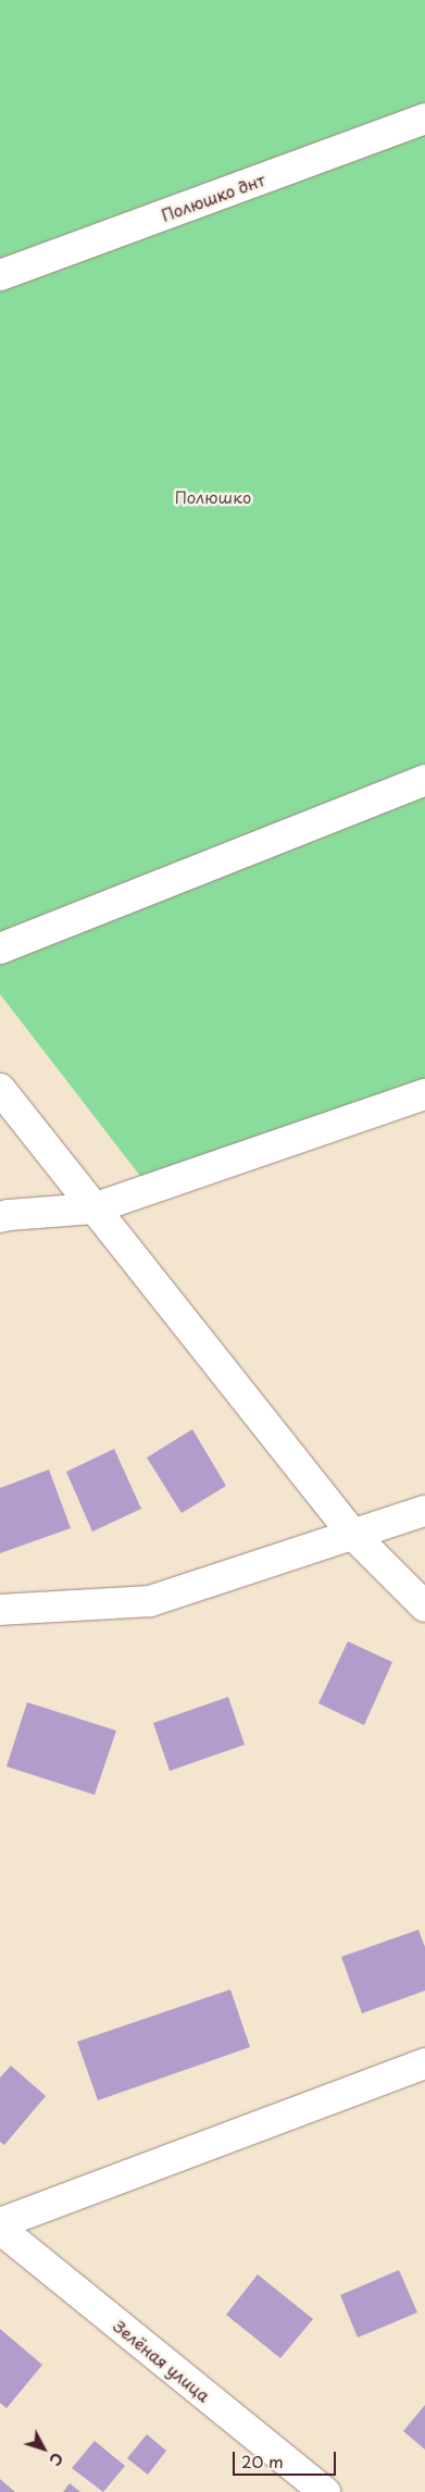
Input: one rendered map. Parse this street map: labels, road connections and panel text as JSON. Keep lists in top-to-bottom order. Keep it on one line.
{"streets":{"street":["Полюшко днт","Зелёная улица"]},"parks":["Полюшко"],"scale_bar":"20 m","north":"bottom right"}
